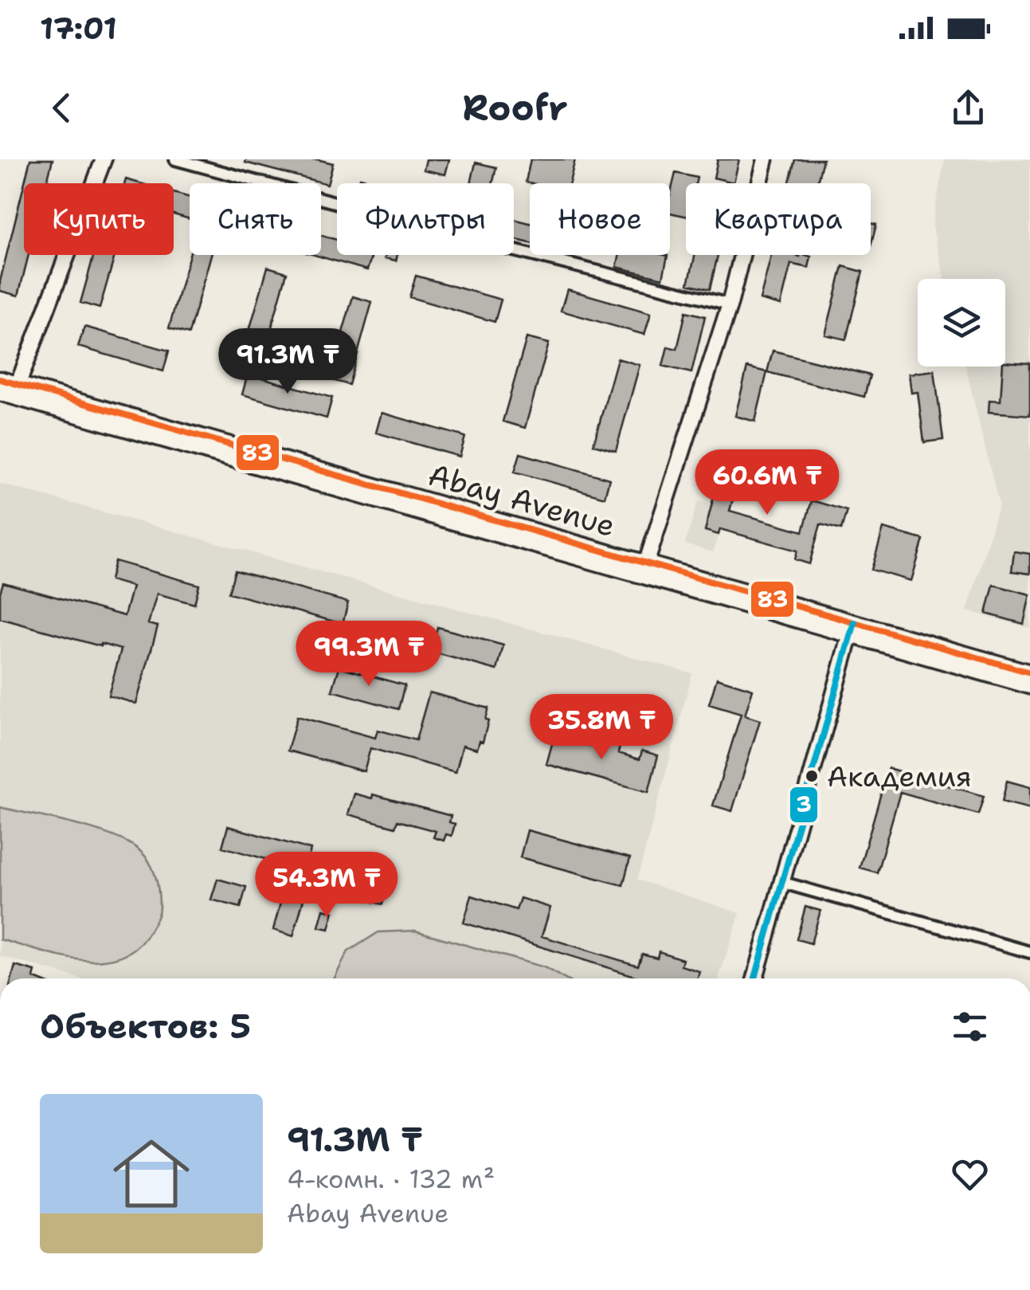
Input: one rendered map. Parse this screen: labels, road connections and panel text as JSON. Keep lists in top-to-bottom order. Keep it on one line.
{"streets":{"main road":["Abay Avenue"]},"places":["Академия"],"lines":["transit line 83","transit line 3"],"page":{"status":"17:01","header":"Roofr","chip":["Купить","Снять","Фильтры","Новое","Квартира"],"price":["91.3M ₸","60.6M ₸","99.3M ₸","35.8M ₸","54.3M ₸"],"heading":"Объектов: 5","list":[{"name":"91.3M ₸","note":"4-комн. · 132 m² · Abay Avenue"}]}}
